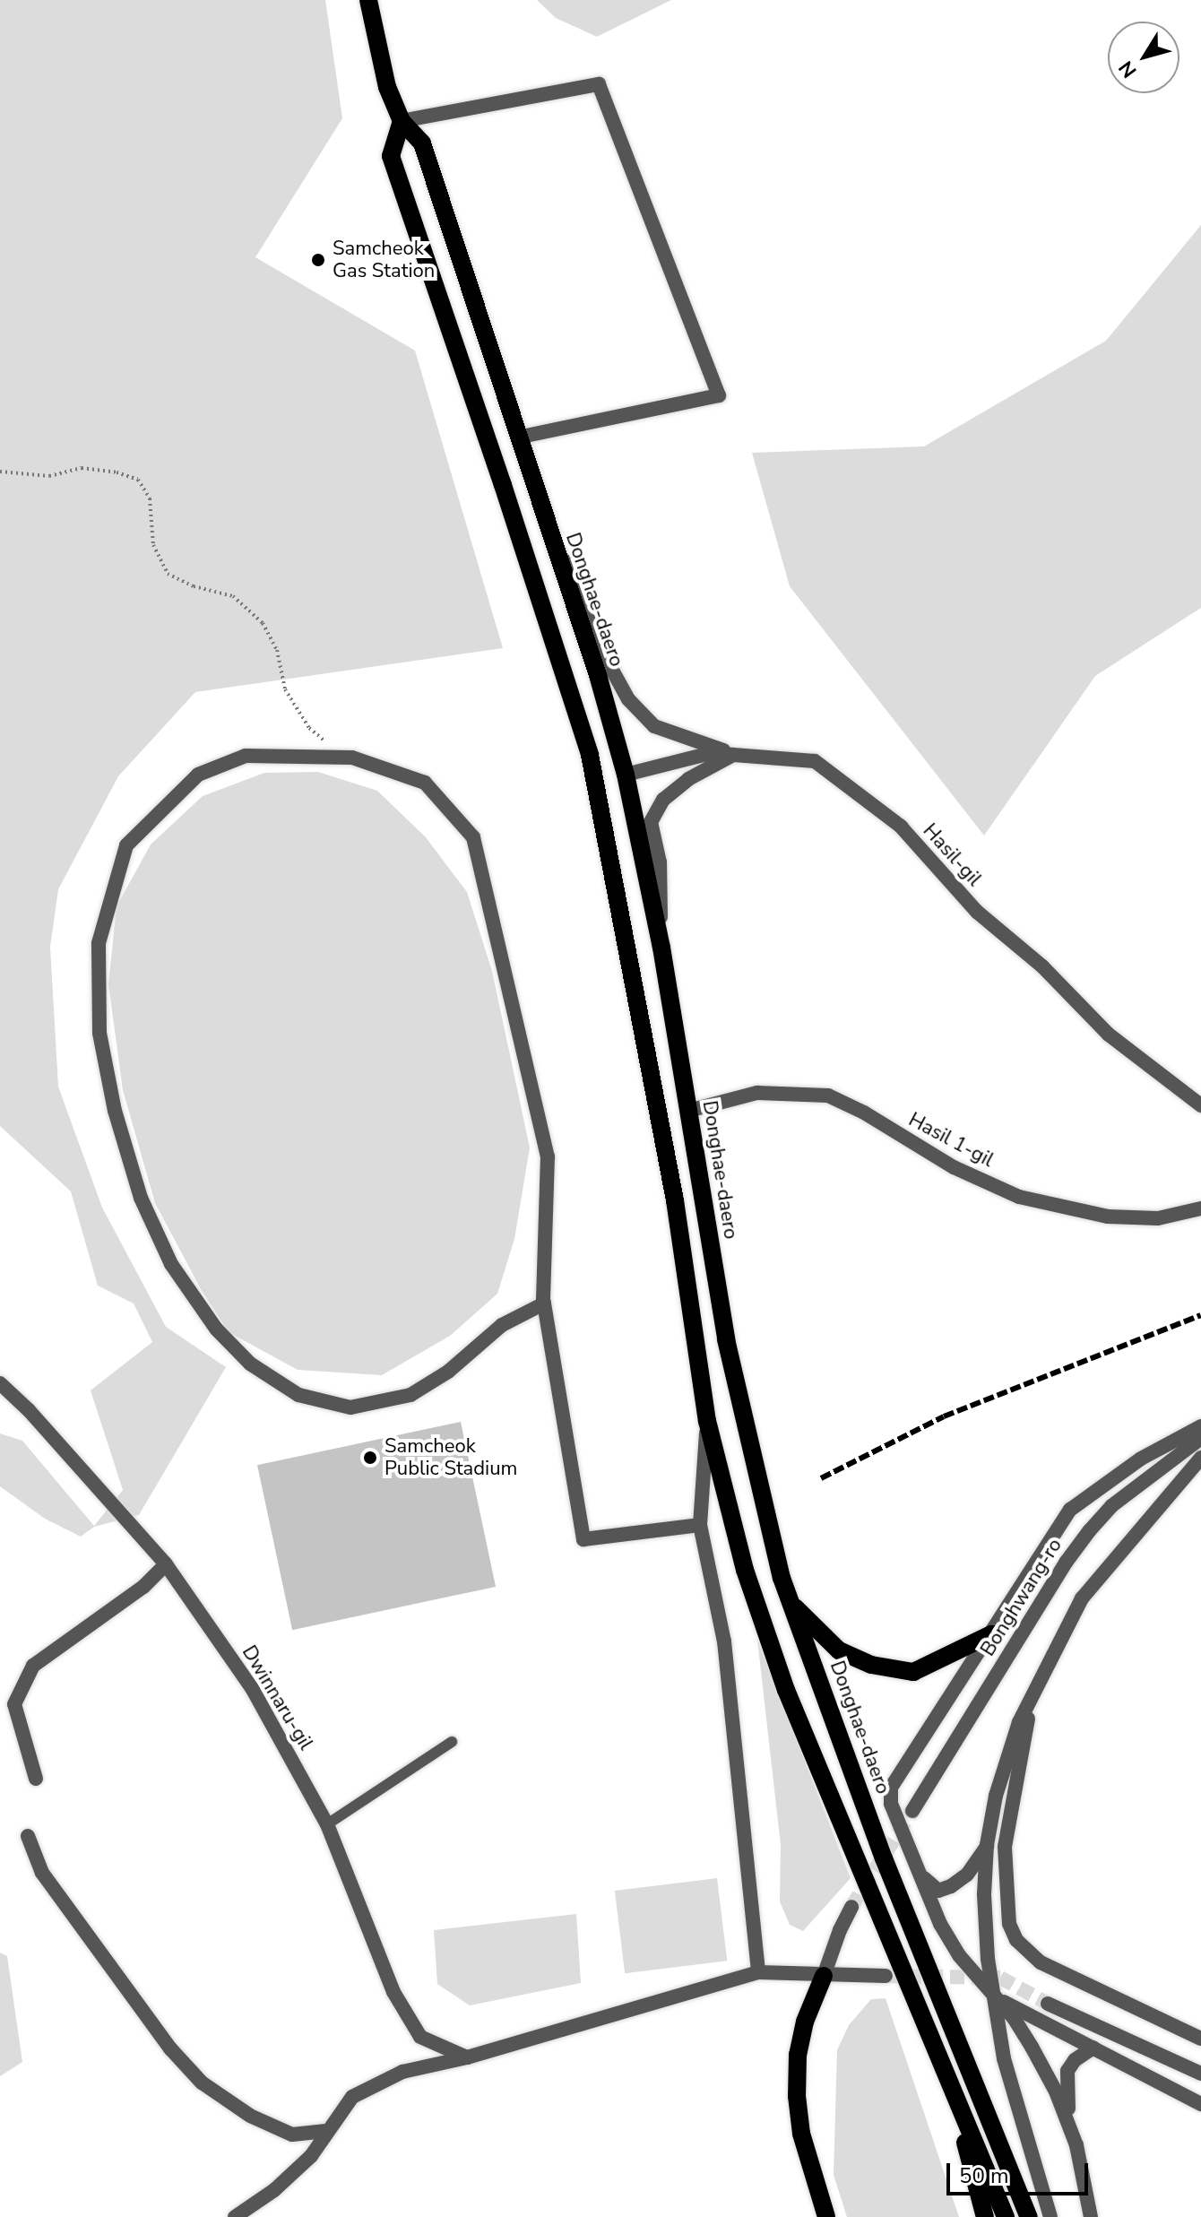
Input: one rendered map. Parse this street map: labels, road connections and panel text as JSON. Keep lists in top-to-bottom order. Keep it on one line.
{"streets":{"main road":["Donghae-daero"],"street":["Hasil-gil","Hasil 1-gil","Bonghwang-ro","Dwinnaru-gil"]},"crossings":[["Donghae-daero","Hasil-gil"],["Donghae-daero","Hasil 1-gil"]],"places":["Samcheok Gas Station","Samcheok Public Stadium"],"scale_bar":"50 m","north":"bottom left"}
